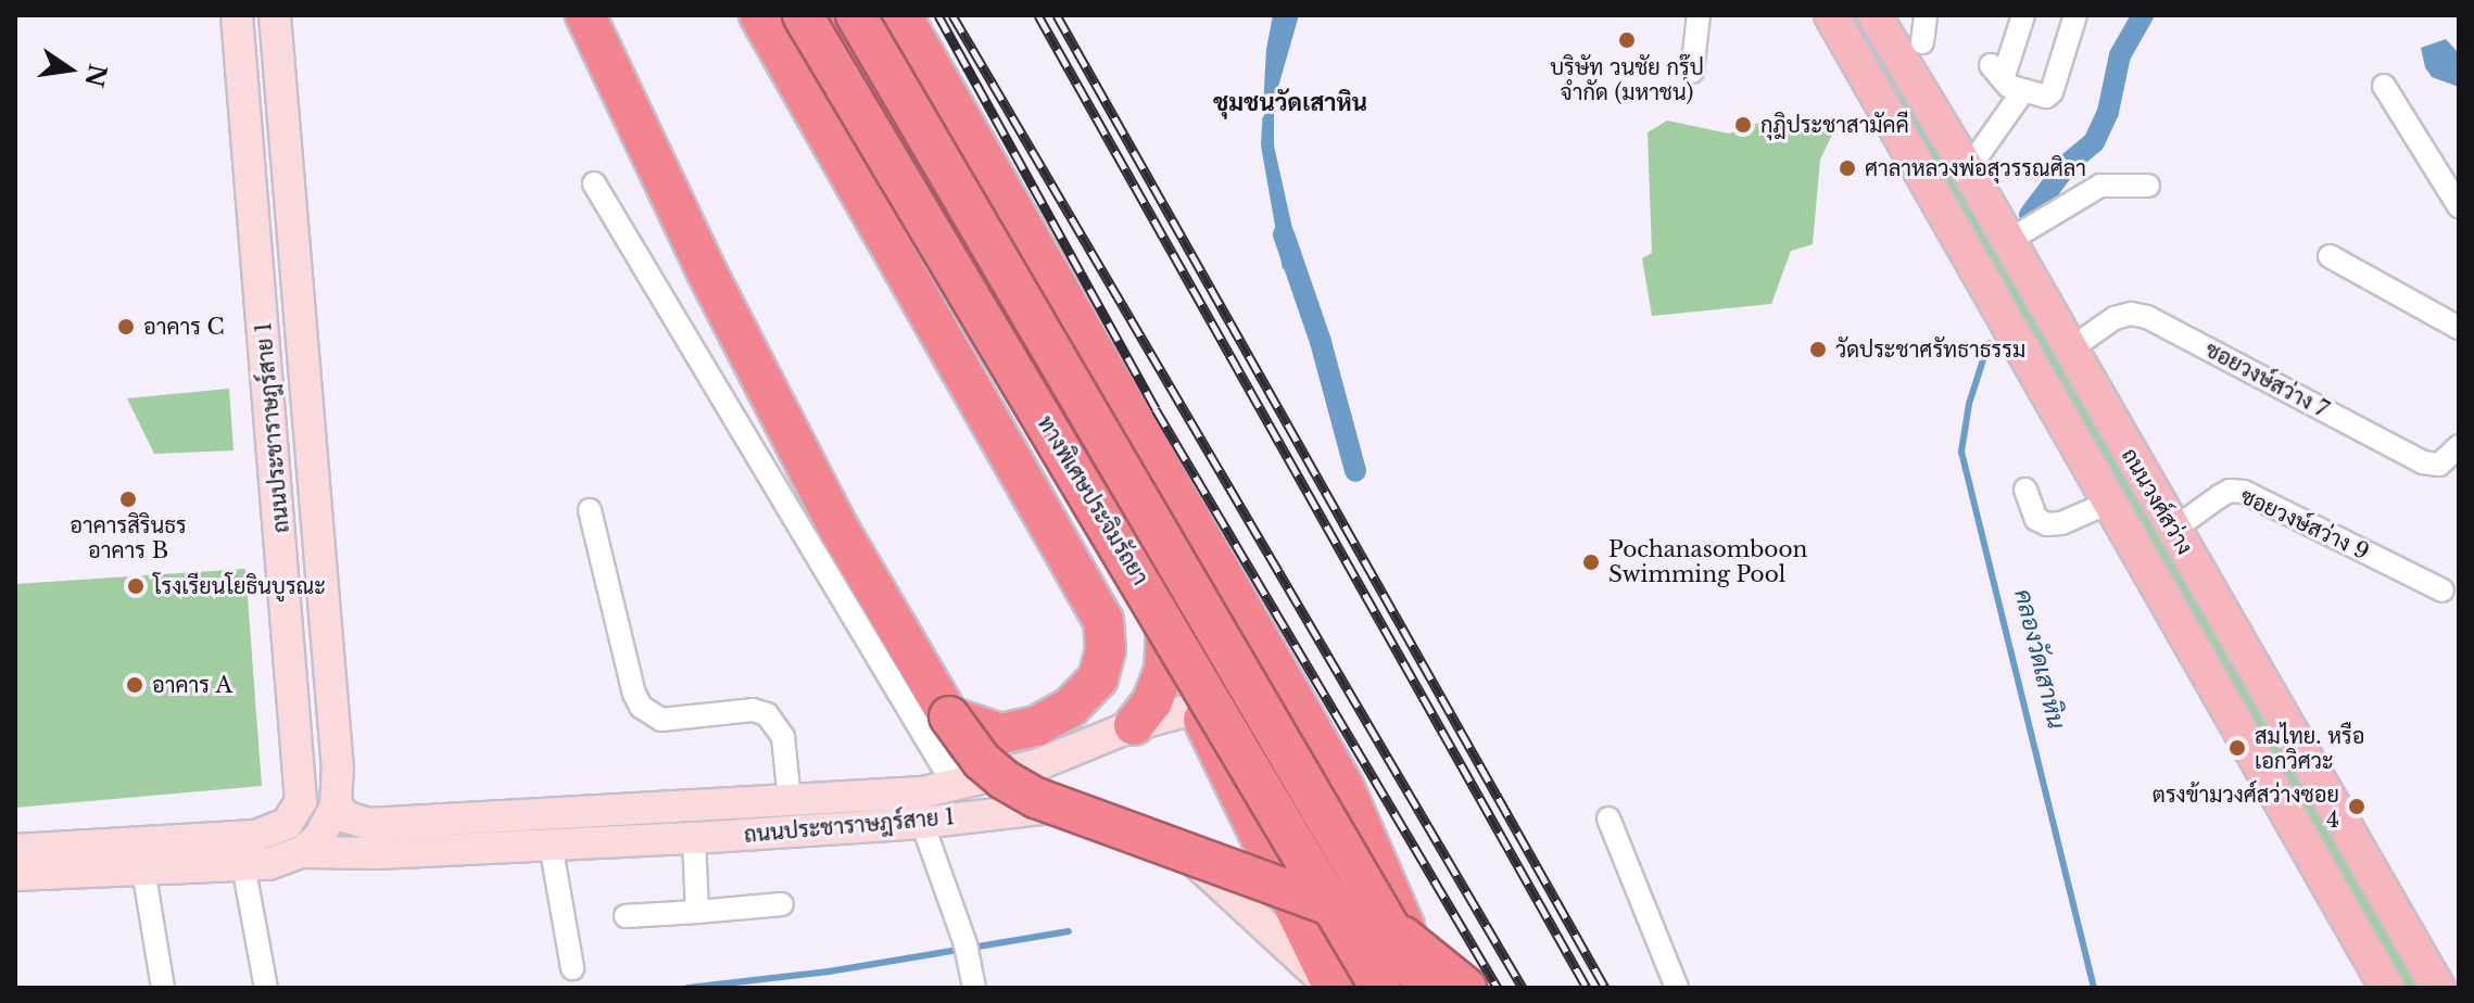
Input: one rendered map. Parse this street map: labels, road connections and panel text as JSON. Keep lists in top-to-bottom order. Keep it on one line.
{"streets":{"highway":["ทางพิเศษประจิมรัถยา"],"main road":["ถนนประชาราษฎร์สาย 1","ถนนวงศ์สว่าง"],"street":["ซอยวงษ์สว่าง 7","ซอยวงษ์สว่าง 9"]},"crossings":[["ซอยวงษ์สว่าง 7","ถนนวงศ์สว่าง"],["ถนนวงศ์สว่าง","ซอยวงษ์สว่าง 9"]],"districts":["ชุมชนวัดเสาหิน"],"water":["คลองวัดเสาหิน"],"places":["บริษัท วนชัย กรุ๊ป จำกัด (มหาชน)","กุฎิประชาสามัคคี","ศาลาหลวงพ่อสุวรรณศิลา","อาคาร C","วัดประชาศรัทธาธรรม","อาคารสิรินธร อาคาร B","Pochanasomboon Swimming Pool","โรงเรียนโยธินบูรณะ","อาคาร A","สมไทย. หรือ เอกวิศวะ","ตรงข้ามวงศ์สว่างซอย 4"],"north":"right"}
